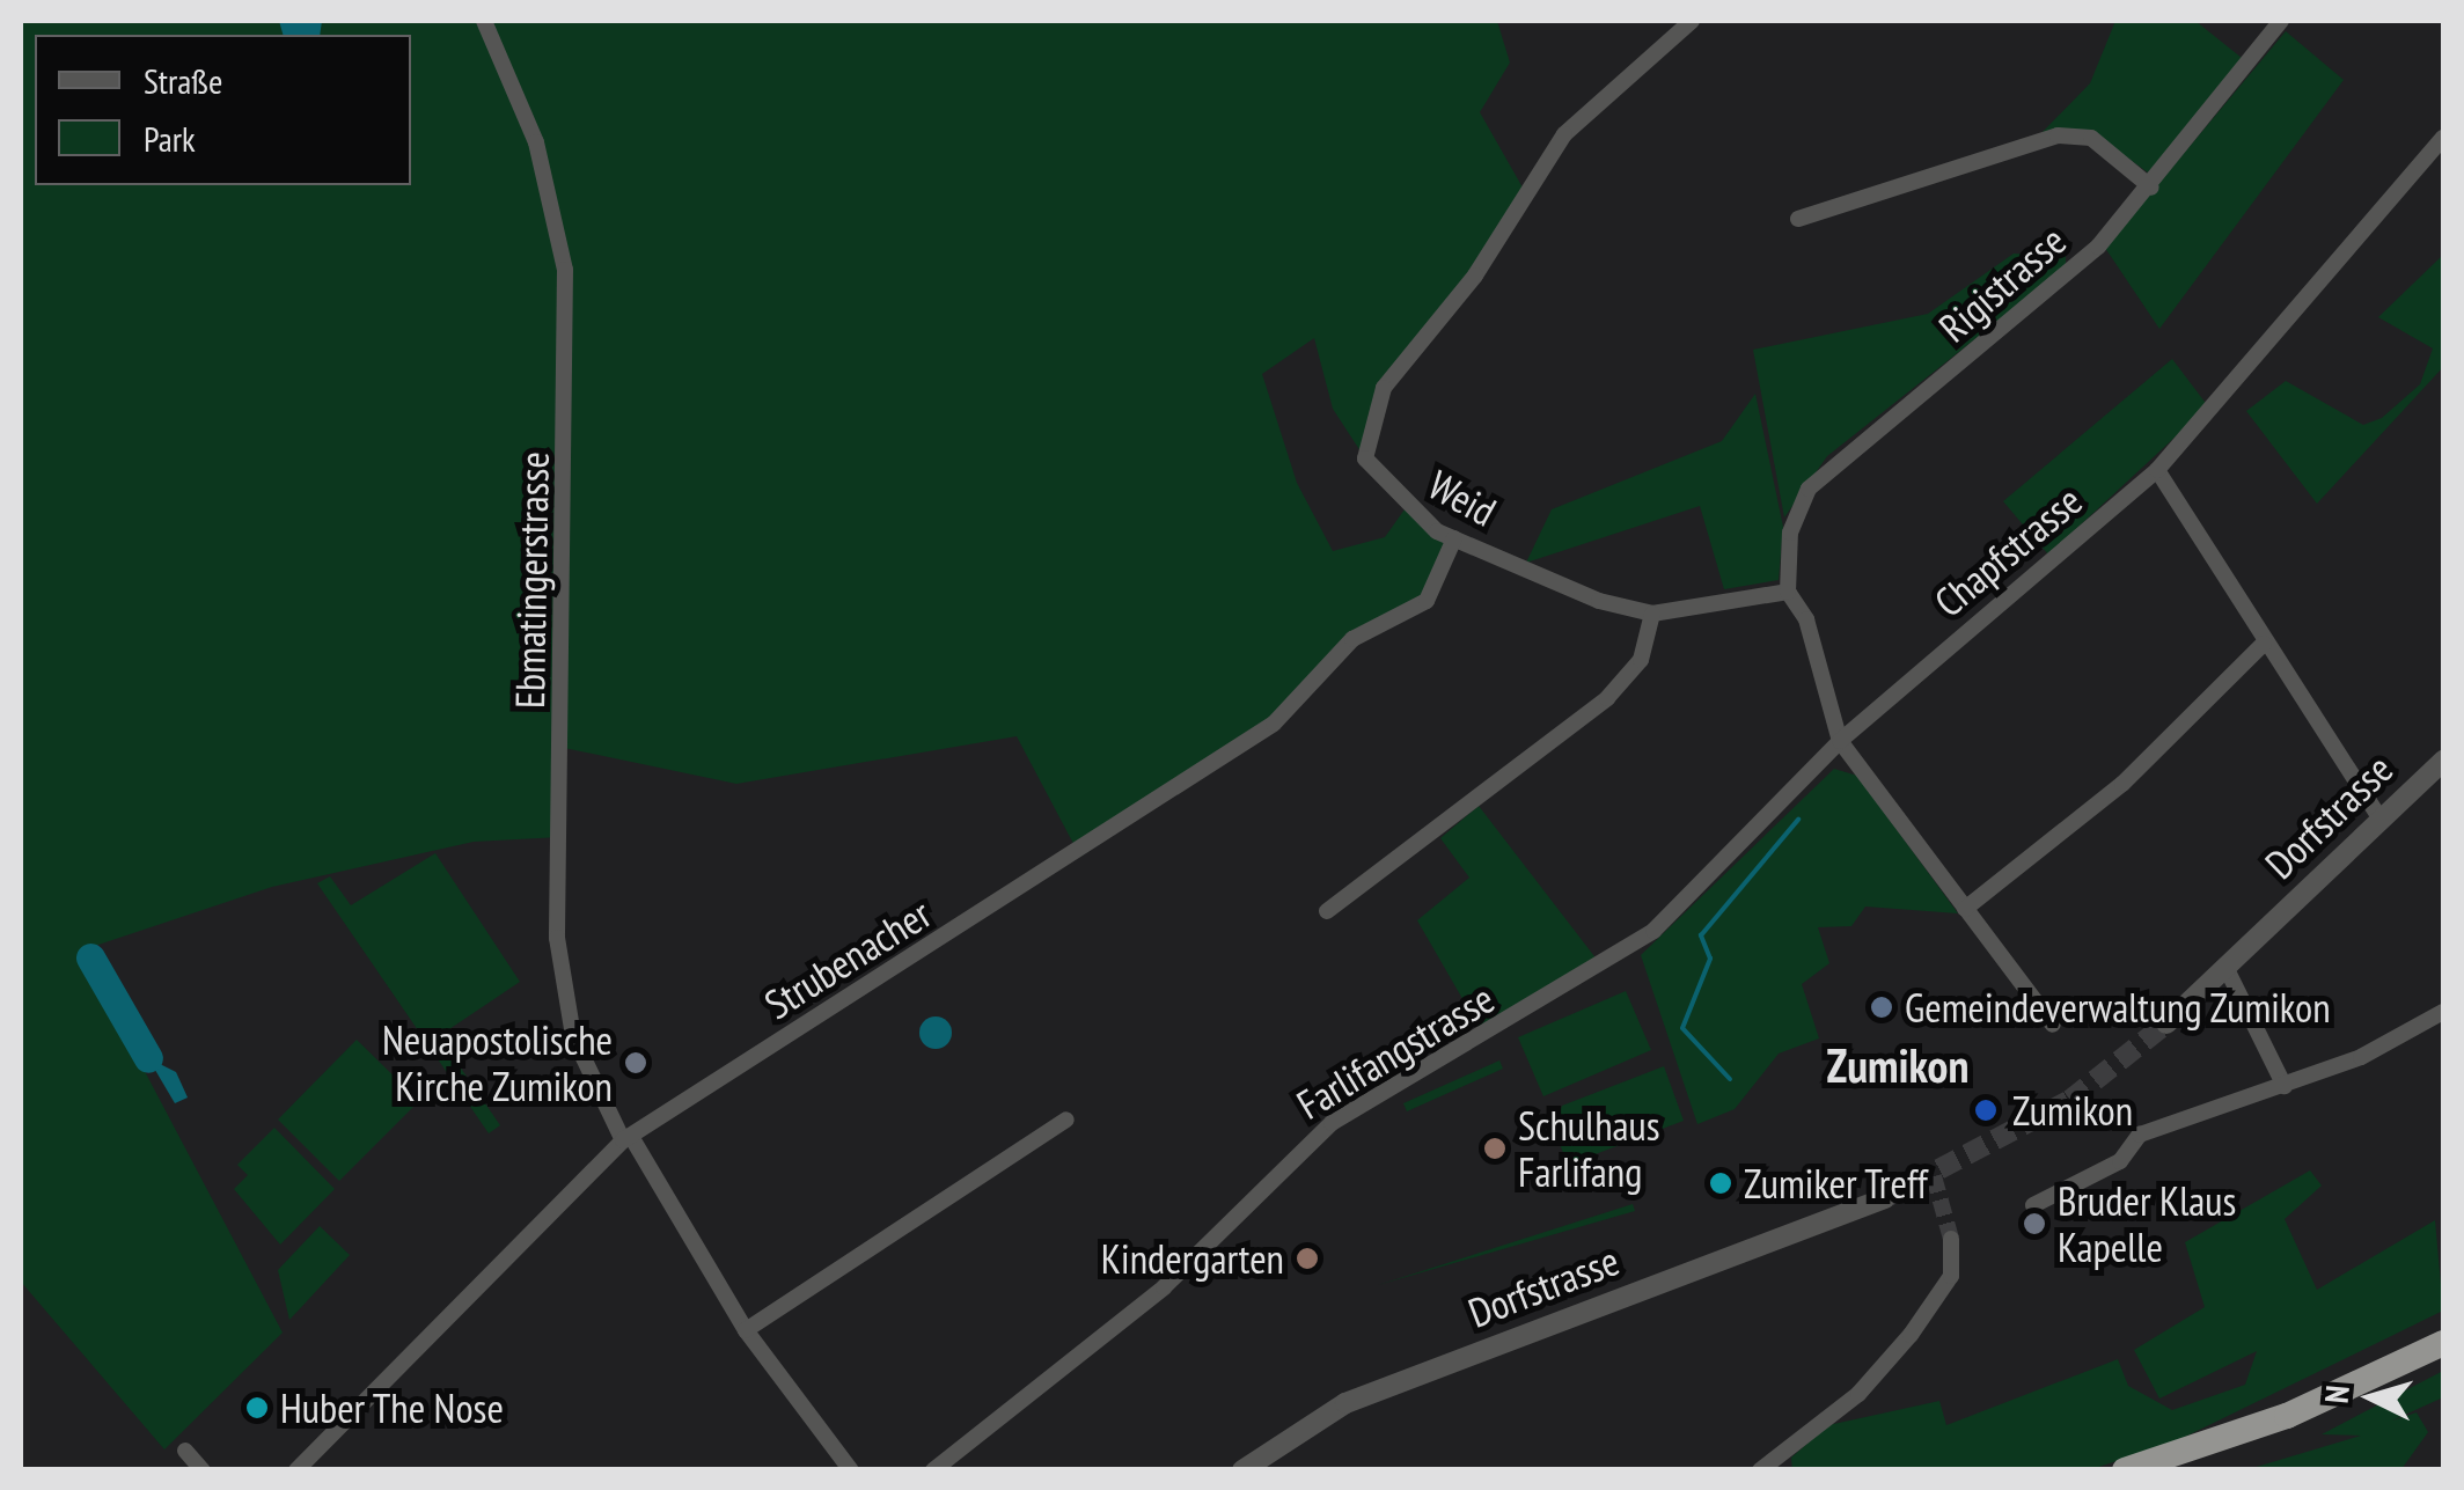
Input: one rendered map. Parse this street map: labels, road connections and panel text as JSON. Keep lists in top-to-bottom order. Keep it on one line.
{"streets":{"street":["Rigistrasse","Weid","Chapfstrasse","Ebmatingerstrasse","Dorfstrasse","Strubenacher","Farlifangstrasse"]},"crossings":[["Weid","Strubenacher"],["Chapfstrasse","Farlifangstrasse"],["Ebmatingerstrasse","Strubenacher"]],"districts":["Zumikon"],"places":["Gemeindeverwaltung Zumikon","Neuapostolische Kirche Zumikon","Zumikon","Schulhaus Farlifang","Zumiker Treff","Bruder Klaus Kapelle","Kindergarten","Huber The Nose"],"legend":["Straße","Park"],"north":"left"}
